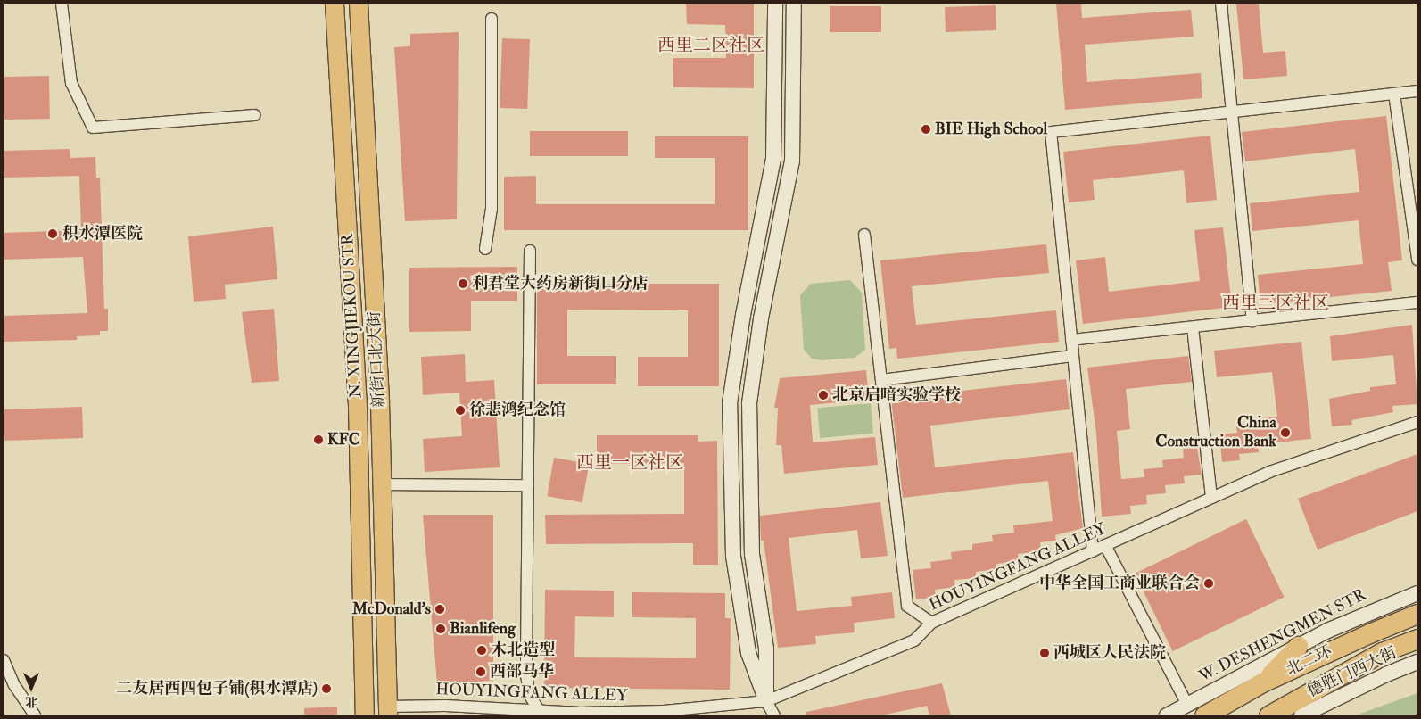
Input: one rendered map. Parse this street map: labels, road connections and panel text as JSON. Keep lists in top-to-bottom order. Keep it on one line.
{"streets":{"highway":["北二环"],"main road":["新街口北大街"],"street":["HOUYINGFANG ALLEY","W. DESHENGMEN STR","德胜门西大街"]},"crossings":[["新街口北大街","HOUYINGFANG ALLEY"]],"districts":["西里二区社区","西里三区社区","西里一区社区"],"places":["BIE High School","积水潭医院","利君堂大药房新街口分店","北京启喑实验学校","徐悲鸿纪念馆","China Construction Bank","KFC","中华全国工商业联合会","McDonald's","Bianlifeng","木北造型","西城区人民法院","西部马华","二友居西四包子铺(积水潭店)"],"north":"bottom"}
